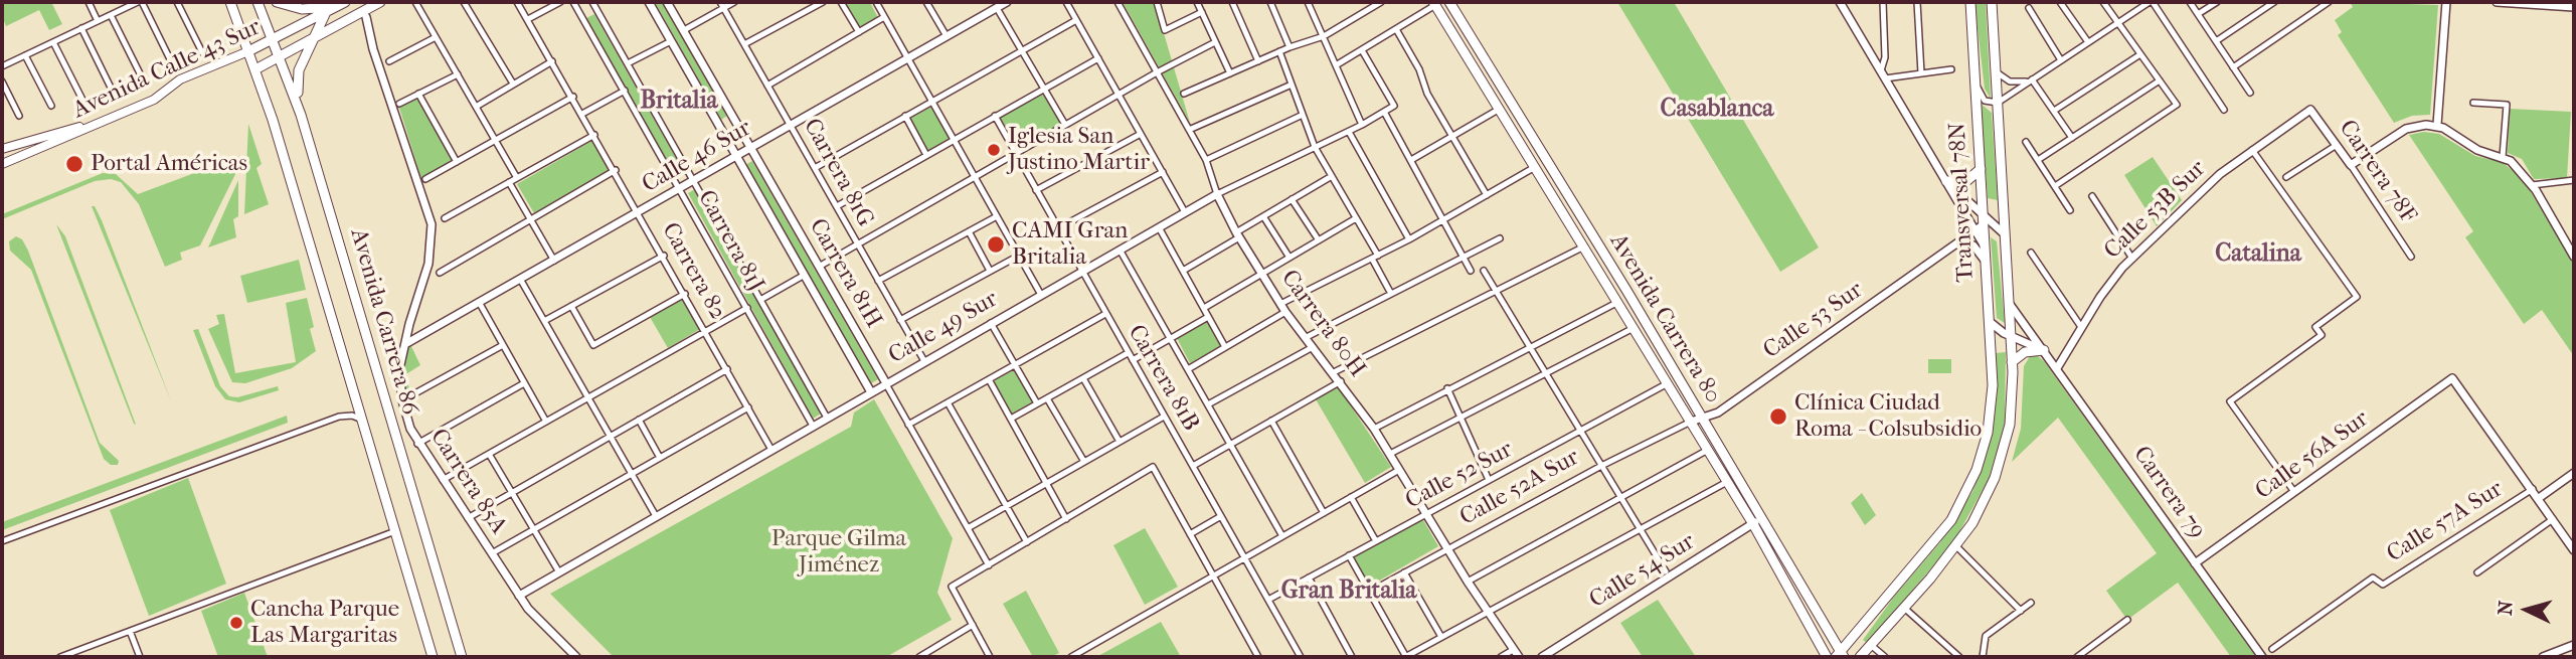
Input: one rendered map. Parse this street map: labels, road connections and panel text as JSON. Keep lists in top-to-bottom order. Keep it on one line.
{"streets":{"main road":["Avenida Calle 43 Sur","Transversal 78N","Avenida Carrera 80","Avenida Carrera 86"],"street":["Calle 46 Sur","Carrera 78F","Carrera 81G","Calle 53B Sur","Carrera 81J","Carrera 82","Carrera 81H","Calle 53 Sur","Carrera 80H","Calle 49 Sur","Carrera 81B","Calle 56A Sur","Calle 52 Sur","Carrera 85A","Calle 52A Sur","Carrera 79","Calle 57A Sur","Calle 54 Sur"]},"crossings":[["Avenida Calle 43 Sur","Avenida Carrera 86"],["Calle 46 Sur","Carrera 81G"],["Calle 46 Sur","Carrera 81J"],["Calle 46 Sur","Carrera 82"],["Calle 46 Sur","Carrera 81H"],["Calle 46 Sur","Carrera 85A"],["Carrera 78F","Calle 53B Sur"],["Carrera 81G","Calle 49 Sur"],["Transversal 78N","Avenida Carrera 80"],["Transversal 78N","Calle 53 Sur"],["Transversal 78N","Carrera 79"],["Calle 53B Sur","Carrera 79"],["Carrera 81J","Calle 49 Sur"],["Carrera 82","Calle 49 Sur"],["Carrera 81H","Calle 49 Sur"],["Avenida Carrera 80","Calle 53 Sur"],["Avenida Carrera 80","Calle 52 Sur"],["Avenida Carrera 80","Calle 52A Sur"],["Avenida Carrera 80","Calle 54 Sur"],["Calle 53 Sur","Calle 52A Sur"],["Carrera 80H","Calle 49 Sur"],["Carrera 80H","Calle 52 Sur"],["Carrera 80H","Calle 52A Sur"],["Calle 49 Sur","Carrera 81B"],["Calle 49 Sur","Carrera 85A"],["Carrera 81B","Calle 52 Sur"],["Calle 56A Sur","Carrera 79"],["Calle 56A Sur","Calle 57A Sur"]],"districts":["Britalia","Casablanca","Catalina","Gran Britalia"],"parks":["Parque Gilma Jiménez"],"places":["Iglesia San Justino Martir","Portal Américas","CAMI Gran Britalia","Clínica Ciudad Roma - Colsubsidio","Cancha Parque Las Margaritas"],"north":"left"}
